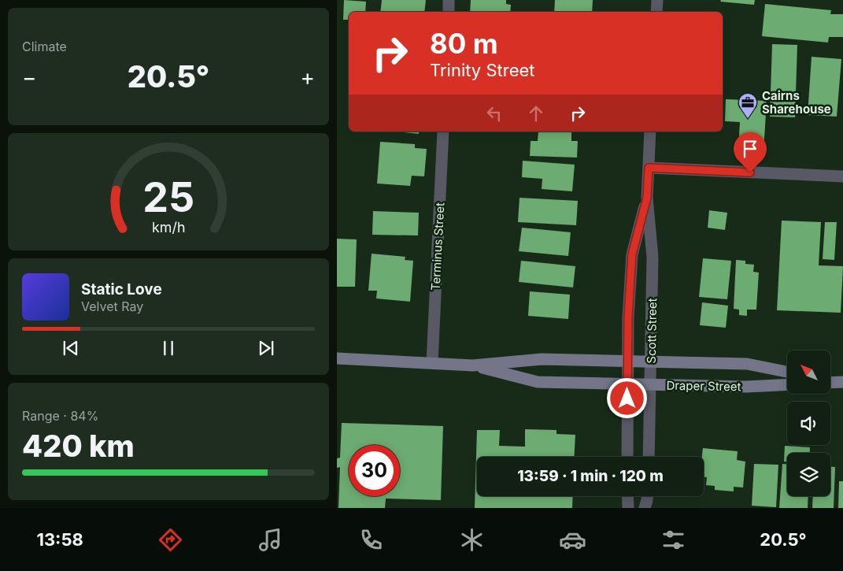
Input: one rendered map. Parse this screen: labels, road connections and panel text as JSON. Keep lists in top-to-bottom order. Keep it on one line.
{"streets":{"main road":["Draper Street"],"street":["Terminus Street","Scott Street"]},"crossings":[["Terminus Street","Draper Street"],["Scott Street","Draper Street"]],"places":{"office":["Cairns Sharehouse"]},"north":"top left","page":{"tile":["Climate",["Range · 84%","420 km"]],"turn":["80 m","Trinity Street"],"heat":["−","20.5°","+"],"song":["Static Love","Velvet Ray"],"limit":"30","trip":"13:59 · 1 min · 120 m","tabs":["13:58","20.5°"],"gauge":["25","km/h"]}}
